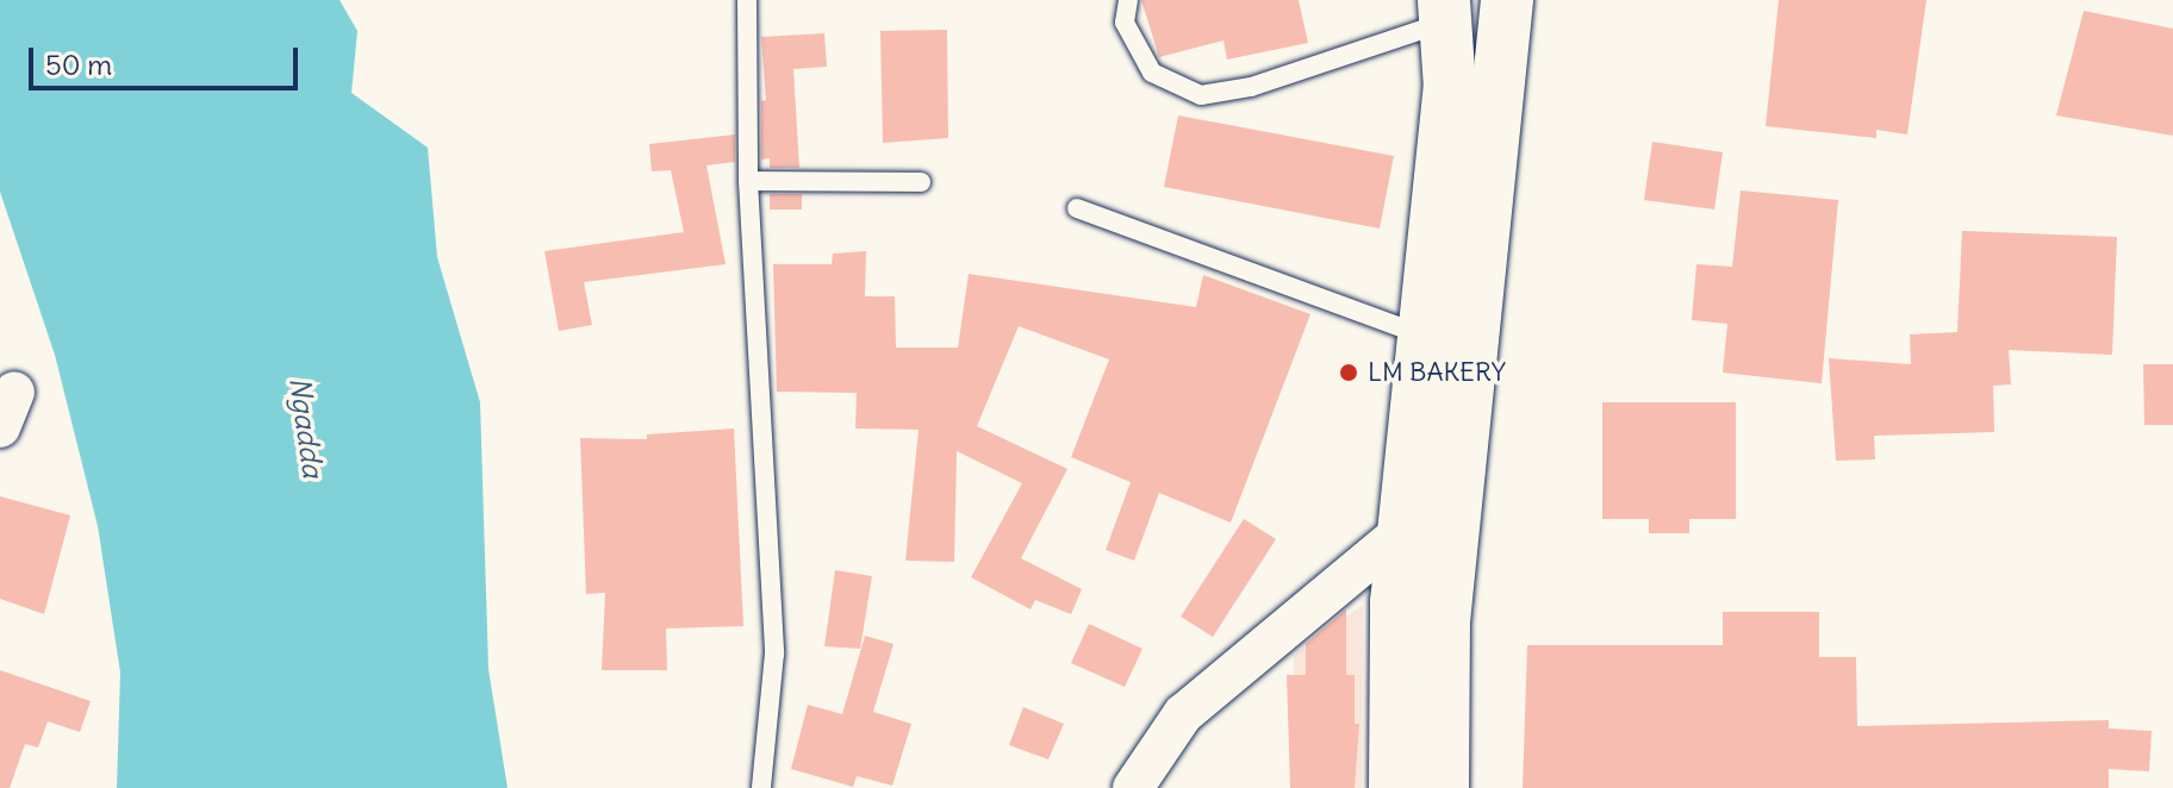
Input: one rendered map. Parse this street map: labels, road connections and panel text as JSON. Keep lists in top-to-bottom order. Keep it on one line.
{"water":["Ngadda"],"places":["LM BAKERY"],"scale_bar":"50 m"}
